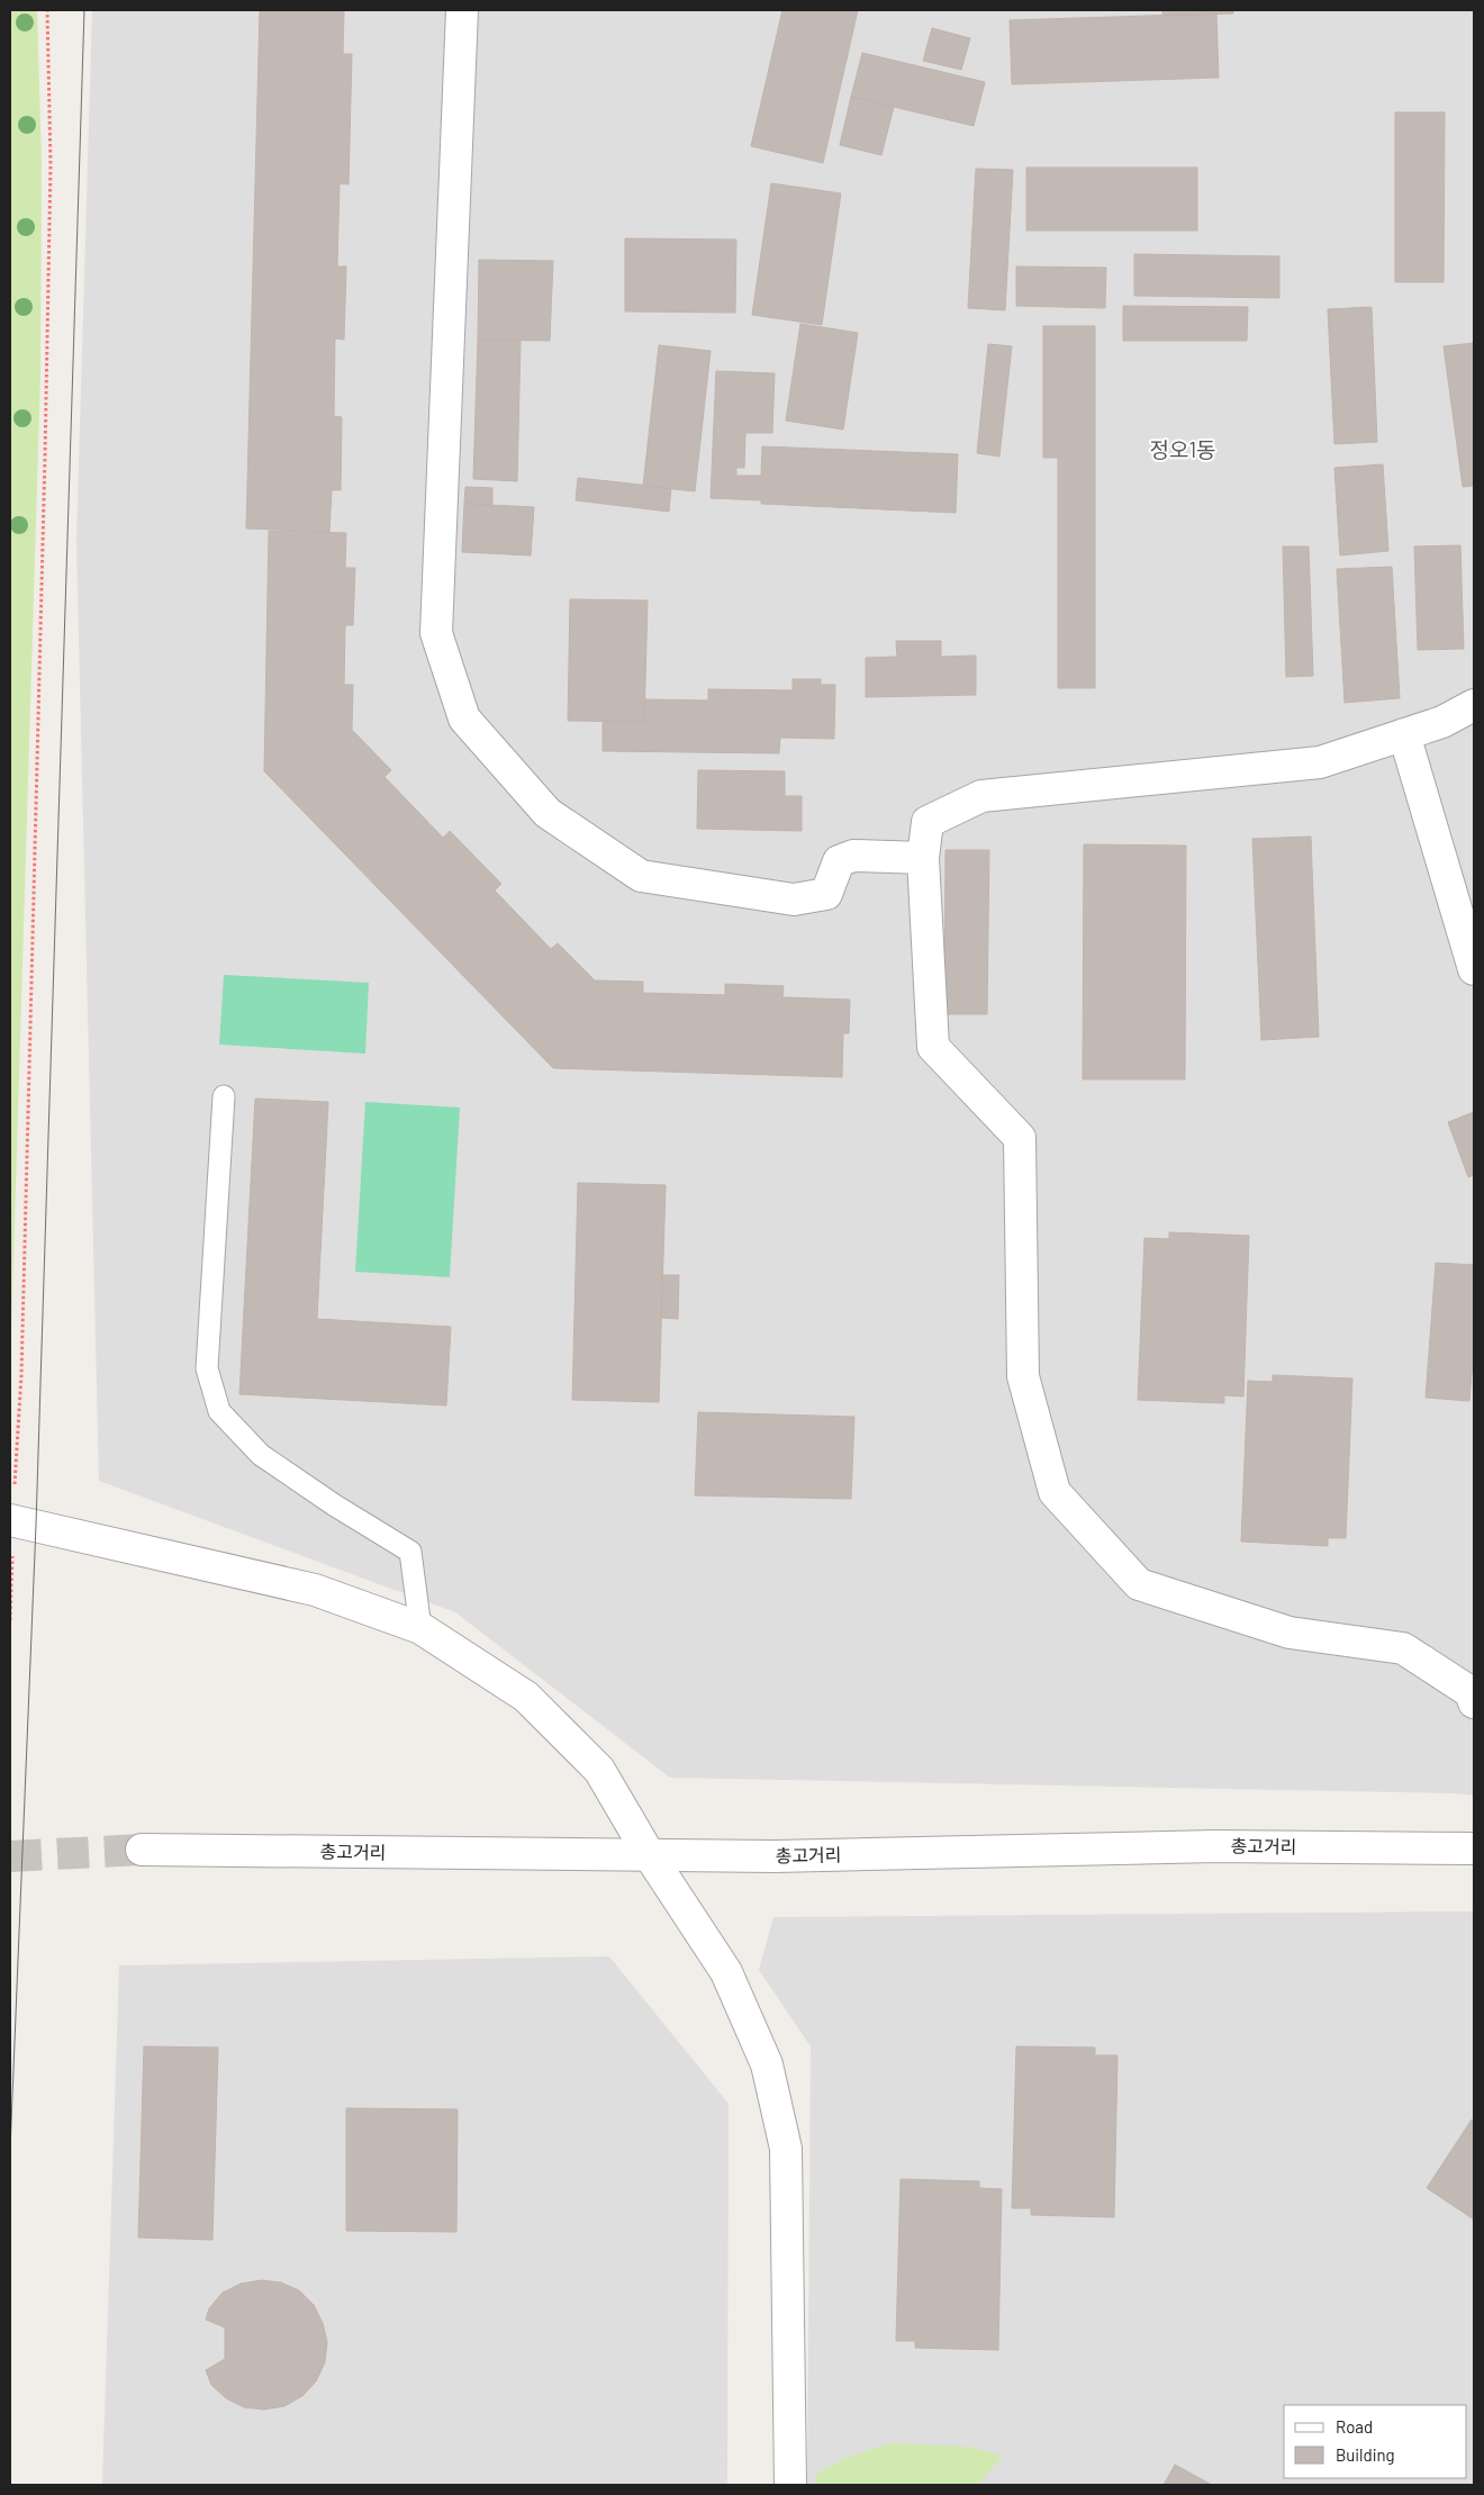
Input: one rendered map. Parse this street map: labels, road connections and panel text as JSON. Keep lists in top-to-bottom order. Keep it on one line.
{"streets":{"street":["총고거리"]},"districts":["정오1동"],"legend":["Road","Building"]}
